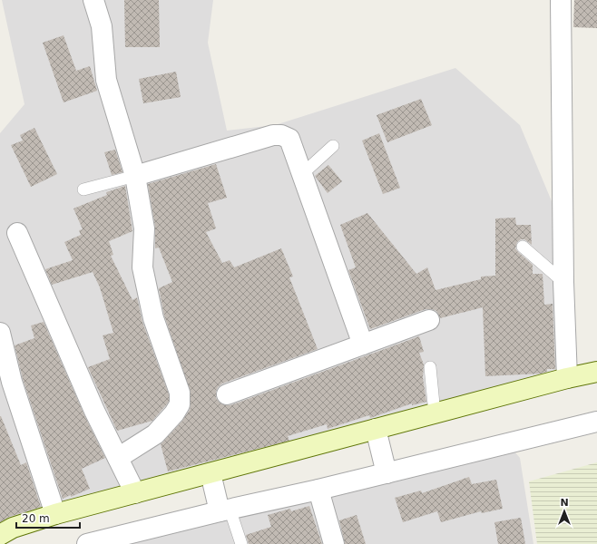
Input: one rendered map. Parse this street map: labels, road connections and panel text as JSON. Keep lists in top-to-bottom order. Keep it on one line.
{"scale_bar":"20 m","north":"top"}
